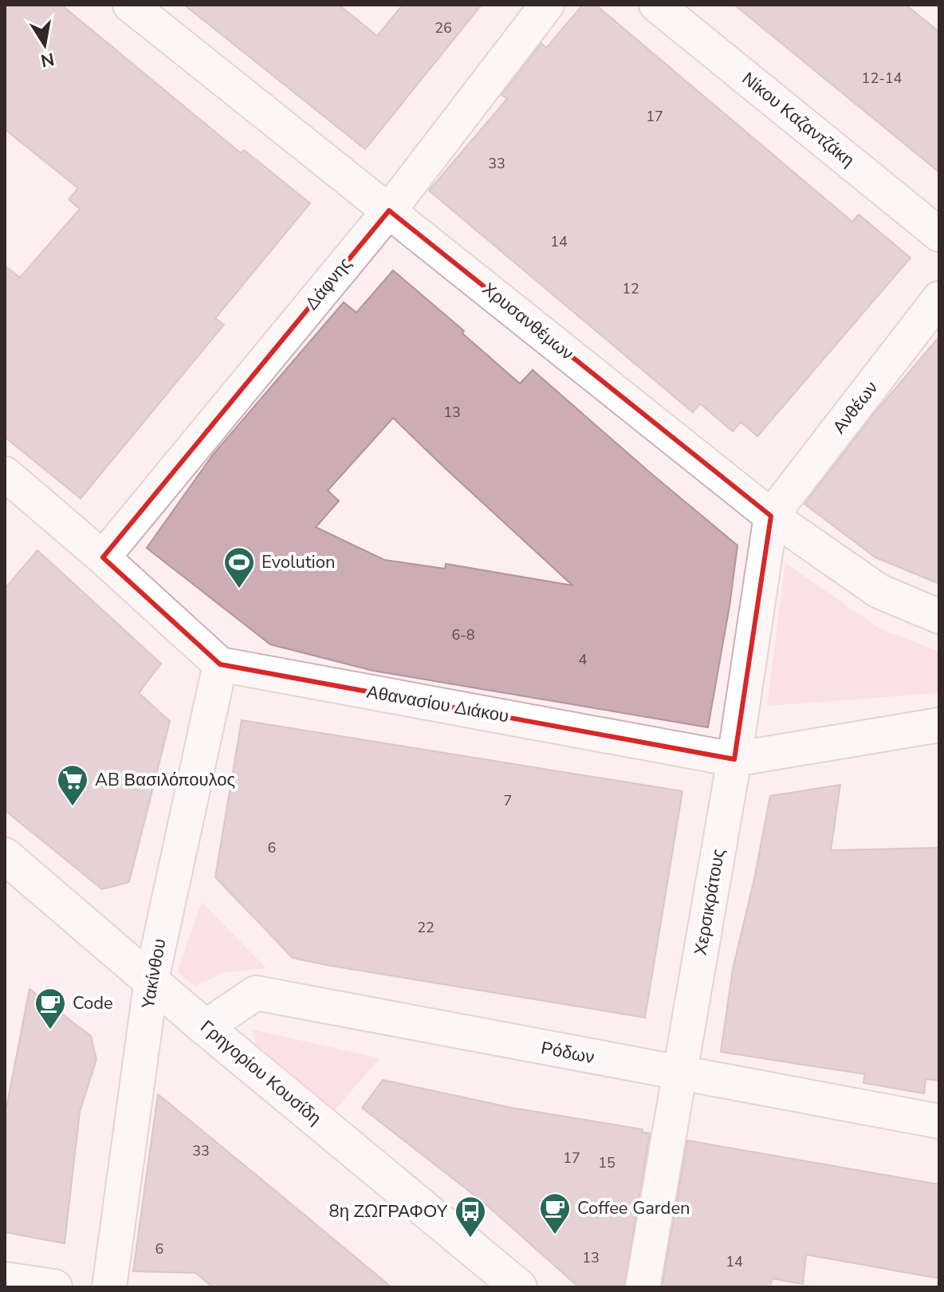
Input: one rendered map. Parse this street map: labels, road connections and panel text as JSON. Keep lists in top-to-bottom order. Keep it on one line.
{"streets":{"street":["Νίκου Καζαντζάκη","Δάφνης","Χρυσανθέμων","Ανθέων","Αθανασίου Διάκου","Χερσικράτους","Υακίνθου","Ρόδων","Γρηγορίου Κουσίδη"]},"crossings":[["Δάφνης","Χρυσανθέμων"],["Χρυσανθέμων","Ανθέων"],["Χρυσανθέμων","Χερσικράτους"],["Ανθέων","Χερσικράτους"],["Αθανασίου Διάκου","Χερσικράτους"],["Αθανασίου Διάκου","Υακίνθου"],["Χερσικράτους","Ρόδων"],["Υακίνθου","Γρηγορίου Κουσίδη"],["Ρόδων","Γρηγορίου Κουσίδη"]],"places":{"sports":["Evolution"],"supermarket":["AB Βασιλόπουλος"],"cafe":["Code","Coffee Garden"],"bus stop":["8η ΖΩΓΡΑΦΟΥ"]},"house_numbers":["26","12-14","17","33","14","12","13","6-8","4","7","6","22","33","17","15","6","13","14"],"north":"bottom"}
